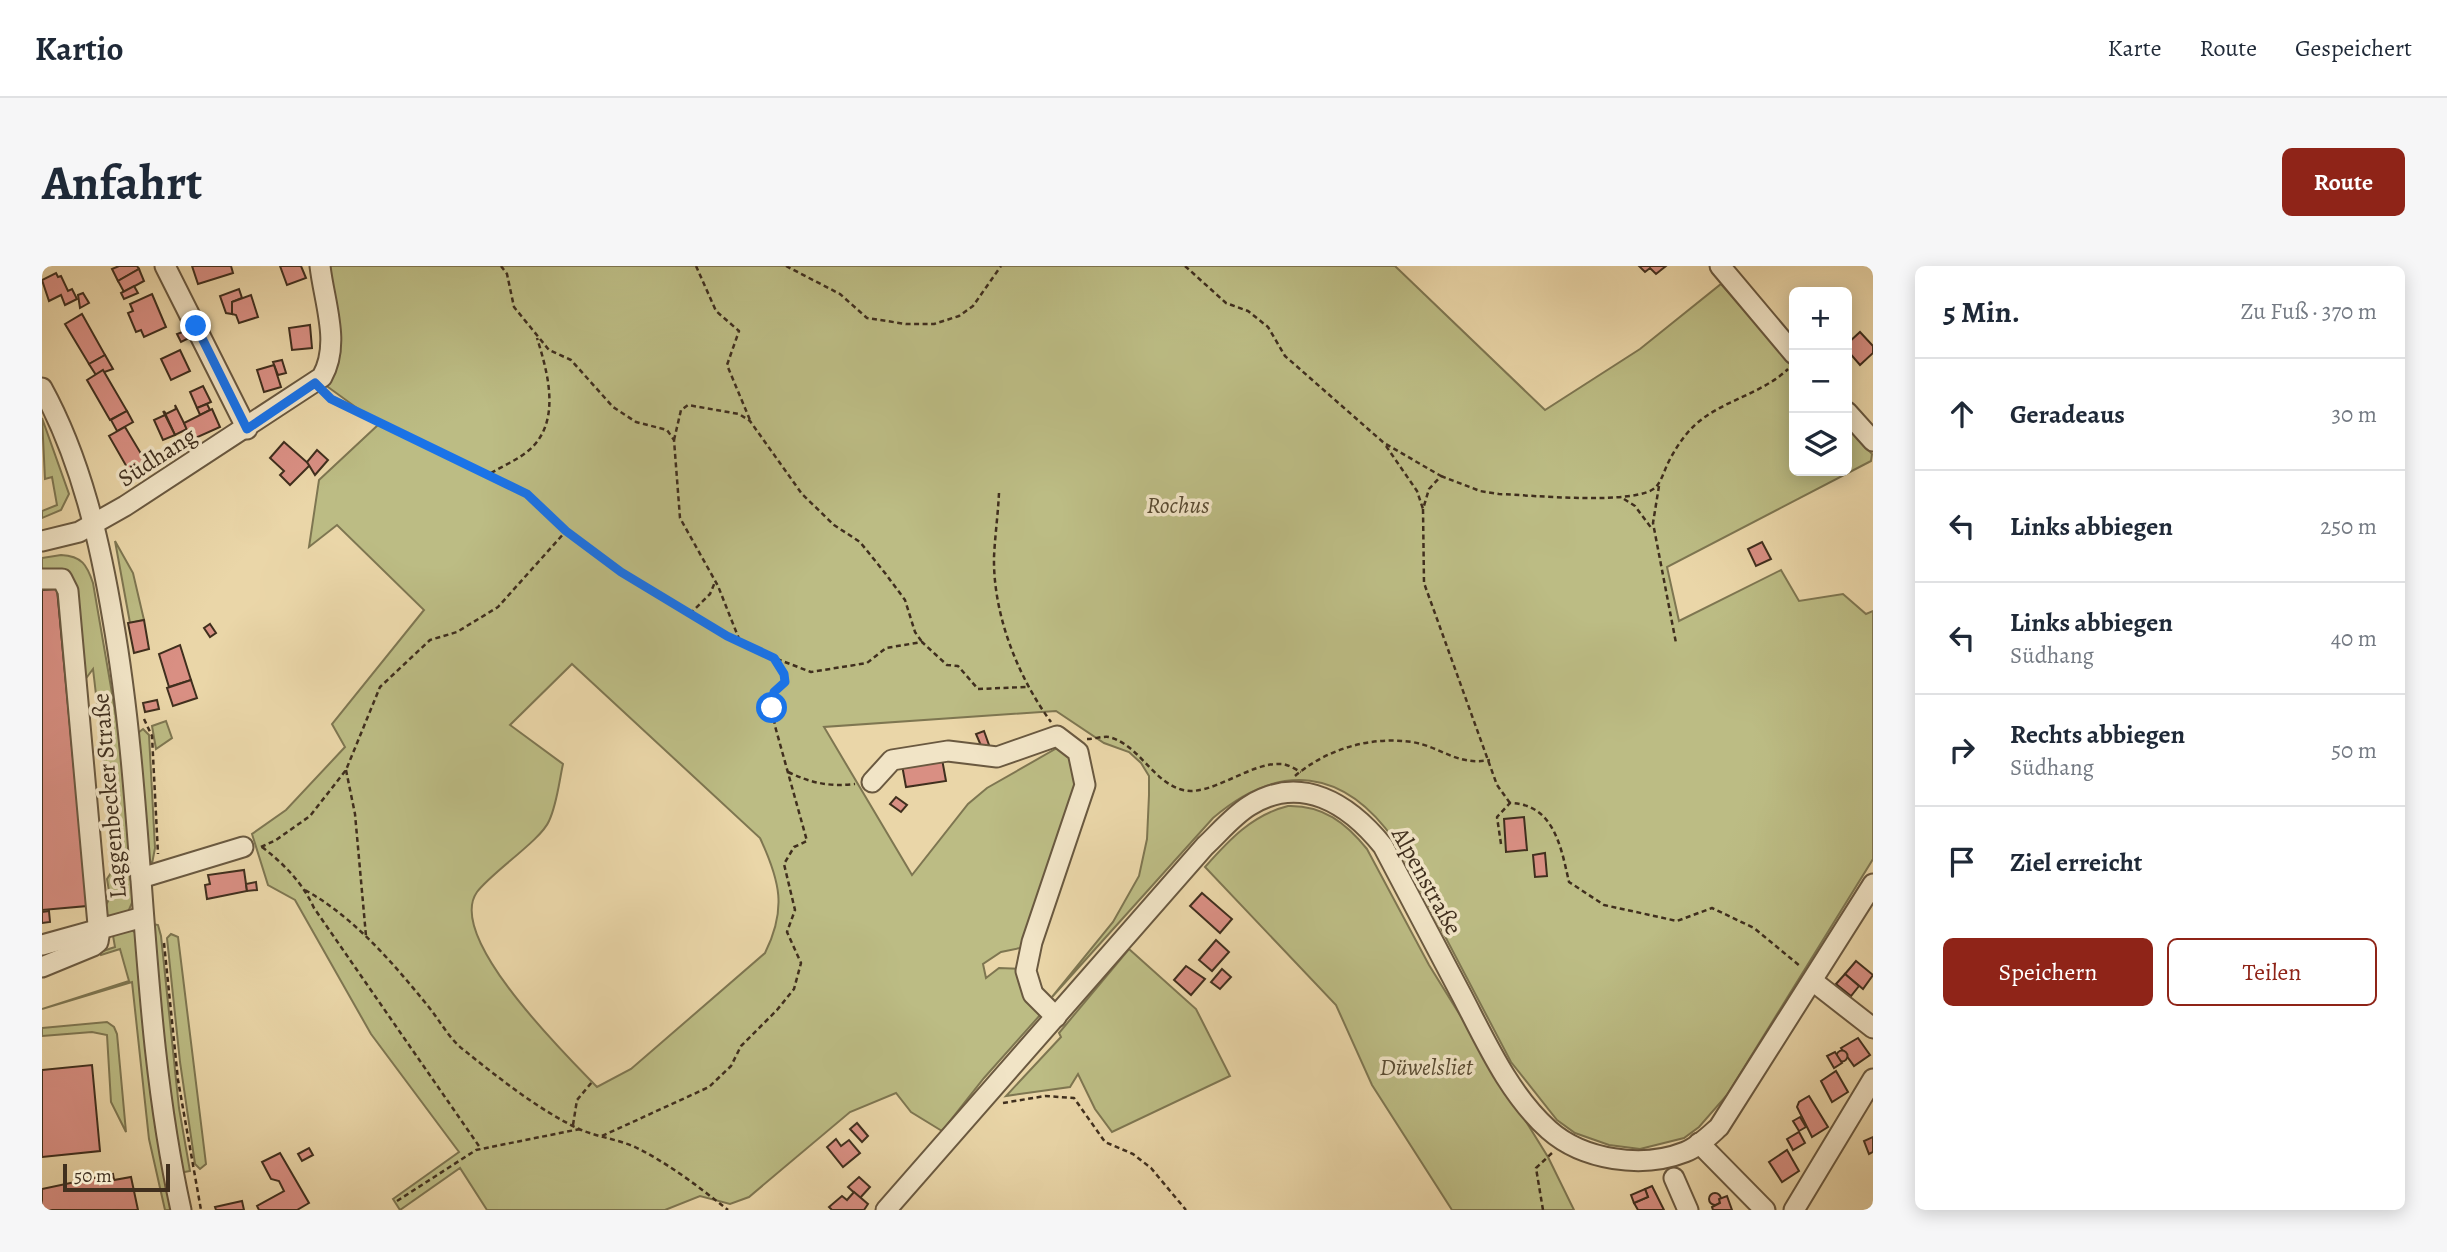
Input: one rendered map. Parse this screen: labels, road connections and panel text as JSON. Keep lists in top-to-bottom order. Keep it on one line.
{"streets":{"street":["Südhang","Laggenbecker Straße","Alpenstraße"]},"crossings":[["Südhang","Laggenbecker Straße"]],"parks":["Rochus","Düwelsliet"],"scale_bar":"50 m","page":{"header":"Kartio","nav":["Karte","Route","Gespeichert"],"buttons":["Route",["Speichern","Teilen"]],"title":"Anfahrt","heading":["5 Min.","Zu Fuß · 370 m"],"map_buttons":["+","−"],"list":[["Geradeaus","30 m"],["Links abbiegen","250 m"],["Links abbiegen","Südhang","40 m"],["Rechts abbiegen","Südhang","50 m"],"Ziel erreicht"],"scale":"50 m"}}
